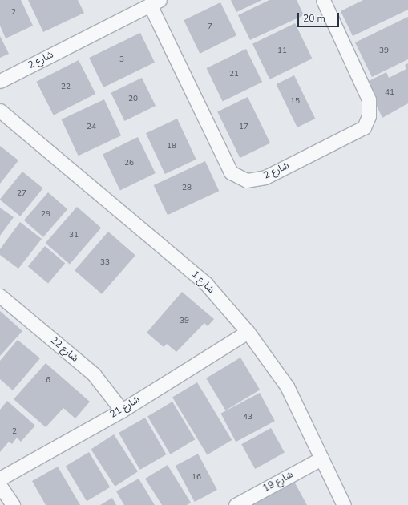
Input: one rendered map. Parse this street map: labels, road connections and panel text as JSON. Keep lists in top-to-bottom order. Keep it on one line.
{"streets":{"street":["شارع 2","شارع 1","شارع 22","شارع 21","شارع 19"]},"crossings":[["شارع 1","شارع 21"],["شارع 1","شارع 19"],["شارع 22","شارع 21"]],"house_numbers":["2","7","11","39","3","21","22","41","20","15","24","17","18","26","28","27","29","31","33","39","6","43","2","16"],"scale_bar":"20 m"}
